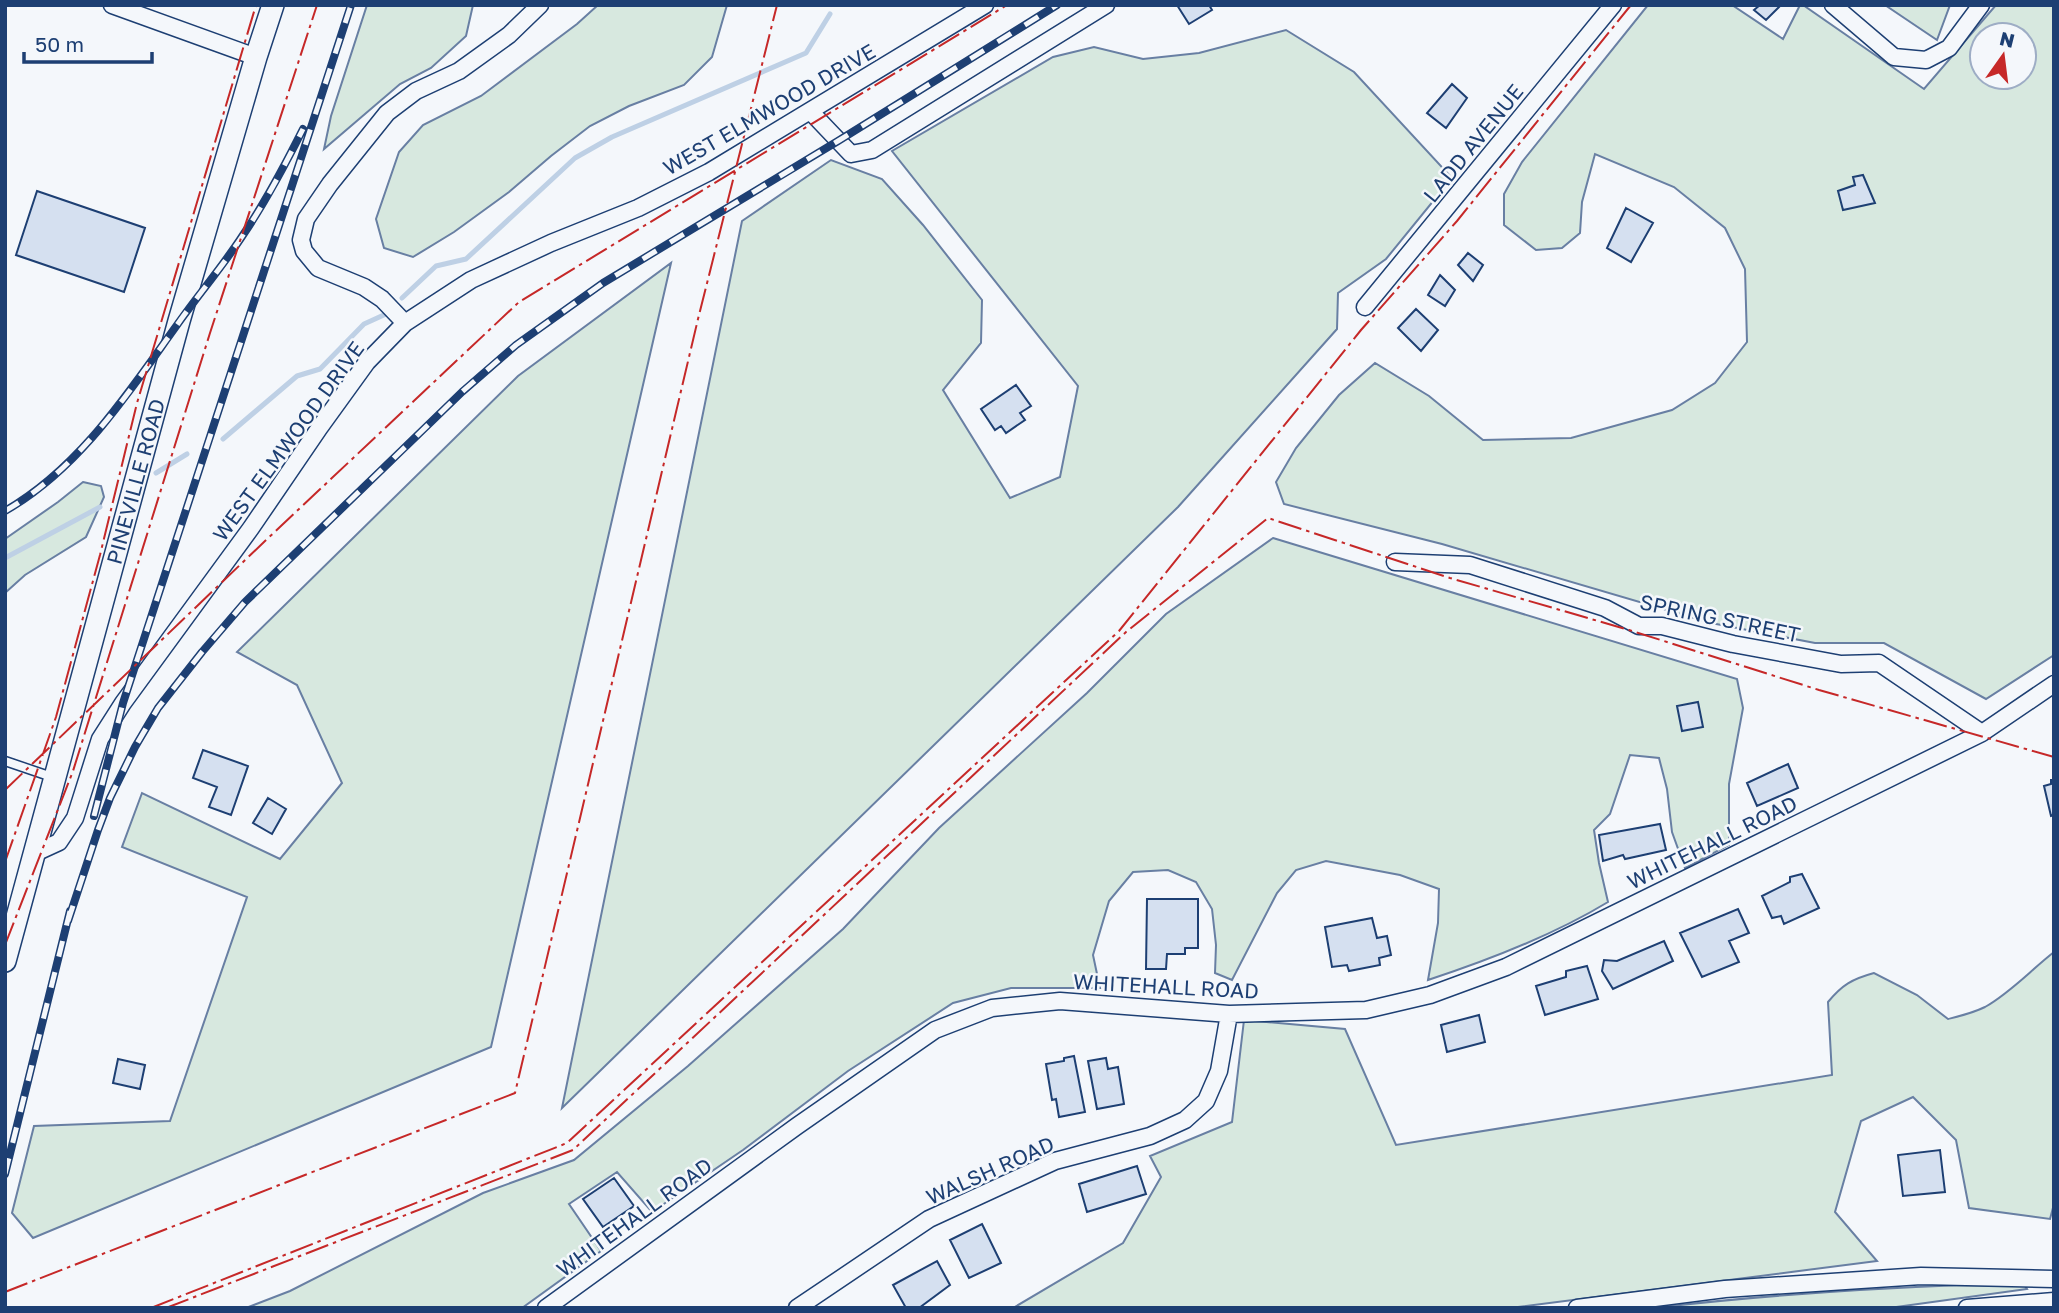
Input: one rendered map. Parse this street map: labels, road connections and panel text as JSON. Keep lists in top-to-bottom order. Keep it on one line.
{"streets":{"main road":["PINEVILLE ROAD"],"street":["WEST ELMWOOD DRIVE","LADD AVENUE","SPRING STREET","WHITEHALL ROAD","WALSH ROAD"]},"crossings":[["WEST ELMWOOD DRIVE","PINEVILLE ROAD"],["SPRING STREET","WHITEHALL ROAD"],["WHITEHALL ROAD","WALSH ROAD"]],"scale_bar":"50 m","north":"top"}
